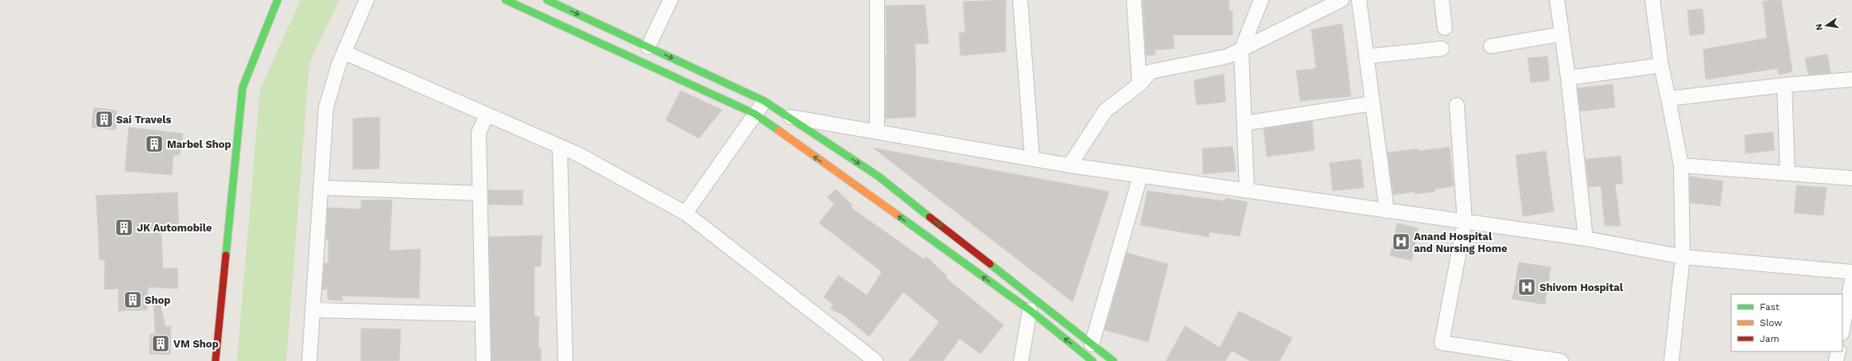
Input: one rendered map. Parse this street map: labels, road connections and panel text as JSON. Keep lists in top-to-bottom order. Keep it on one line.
{"places":{"building":["Sai Travels","Marbel Shop","JK Automobile","Shop","VM Shop"],"hospital":["Anand Hospital and Nursing Home","Shivom Hospital"]},"legend":["Fast","Slow","Jam"],"north":"left"}
